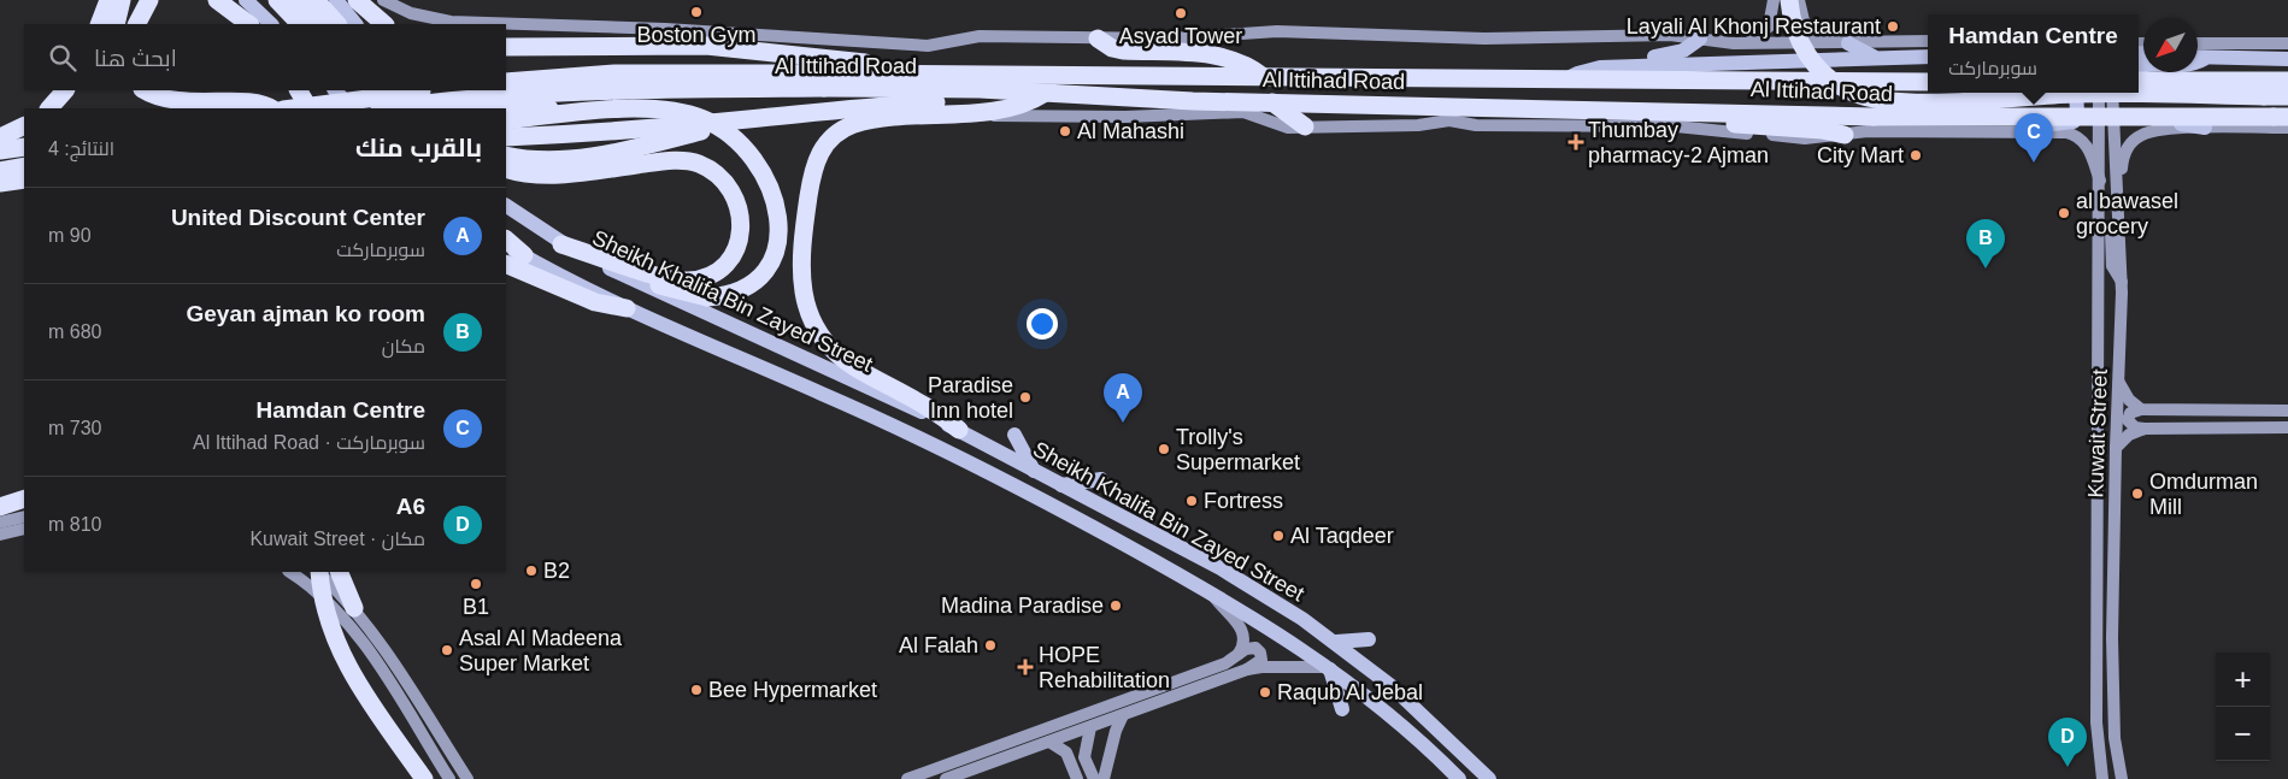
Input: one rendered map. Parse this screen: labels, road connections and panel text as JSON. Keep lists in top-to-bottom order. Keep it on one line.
{"streets":{"highway":["Al Ittihad Road"],"main road":["Sheikh Khalifa Bin Zayed Street","Kuwait Street"]},"places":{"other":["Boston Gym","Asyad Tower","Layali Al Khonj Restaurant","Al Mahashi","City Mart","al bawasel grocery","Paradise Inn hotel","Trolly's Supermarket","Omdurman Mill","Fortress","Al Taqdeer","B2","B1","Madina Paradise","Al Falah","Asal Al Madeena Super Market","Bee Hypermarket","Raqub Al Jebal"],"health":["Thumbay pharmacy-2 Ajman","HOPE Rehabilitation"]},"north":"bottom left","page":{"popup":["Hamdan Centre","سوبرماركت"],"search":"ابحث هنا","heading":["بالقرب منك","النتائج: 4"],"pins":["C","B","A","D"],"list":[{"mark":"A","name":"United Discount Center","note":"سوبرماركت","value":"90 m"},{"mark":"B","name":"Geyan ajman ko room","note":"مكان","value":"680 m"},{"mark":"C","name":"Hamdan Centre","note":"سوبرماركت · Al Ittihad Road","value":"730 m"},{"mark":"D","name":"A6","note":"مكان · Kuwait Street","value":"810 m"}],"map_buttons":["+","−"]}}
